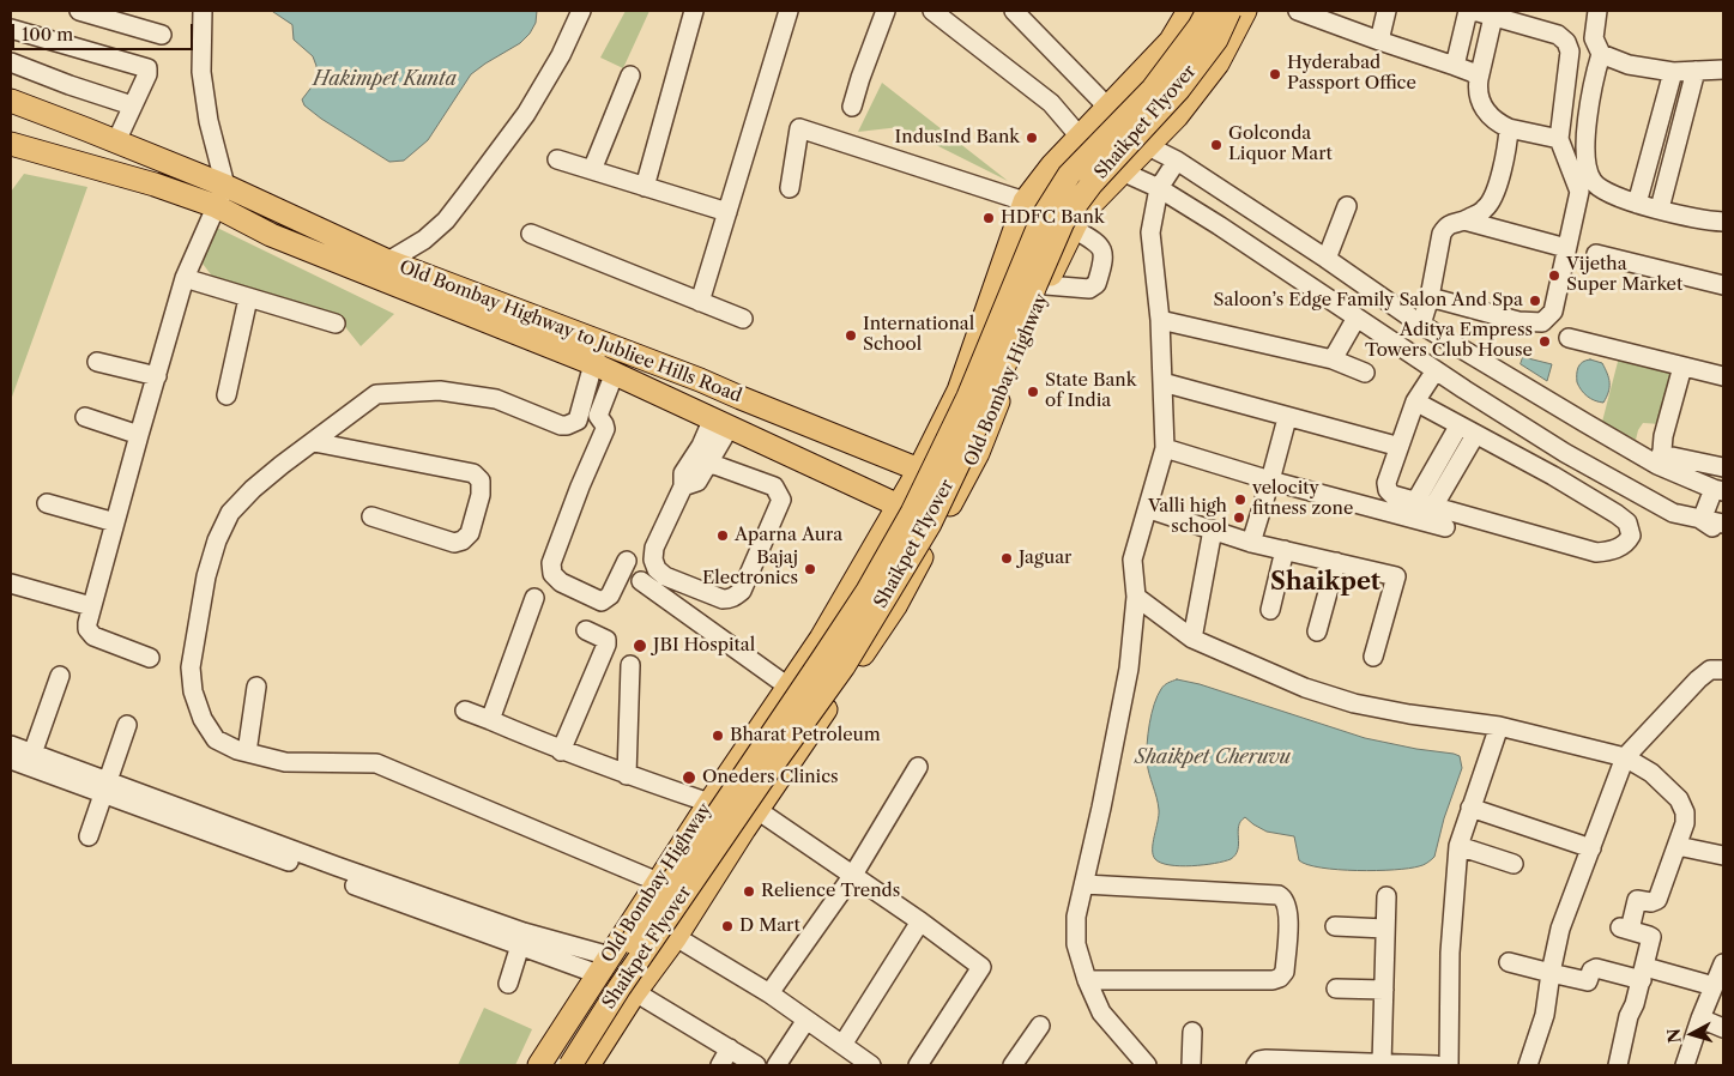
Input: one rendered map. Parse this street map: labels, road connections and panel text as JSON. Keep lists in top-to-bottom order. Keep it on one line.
{"streets":{"main road":["Shaikpet Flyover","Old Bombay Highway to Jubliee Hills Road","Old Bombay Highway"]},"crossings":[["Old Bombay Highway to Jubliee Hills Road","Old Bombay Highway"]],"districts":["Shaikpet"],"water":["Hakimpet Kunta","Shaikpet Cheruvu"],"places":["Hyderabad Passport Office","IndusInd Bank","Golconda Liquor Mart","HDFC Bank","Vijetha Super Market","Saloon’s Edge Family Salon And Spa","International School","Aditya Empress Towers Club House","State Bank of India","velocity fitness zone","Valli high school","Aparna Aura","Jaguar","Bajaj Electronics","JBI Hospital","Bharat Petroleum","Oneders Clinics","Relience Trends","D Mart"],"scale_bar":"100 m","north":"left"}
